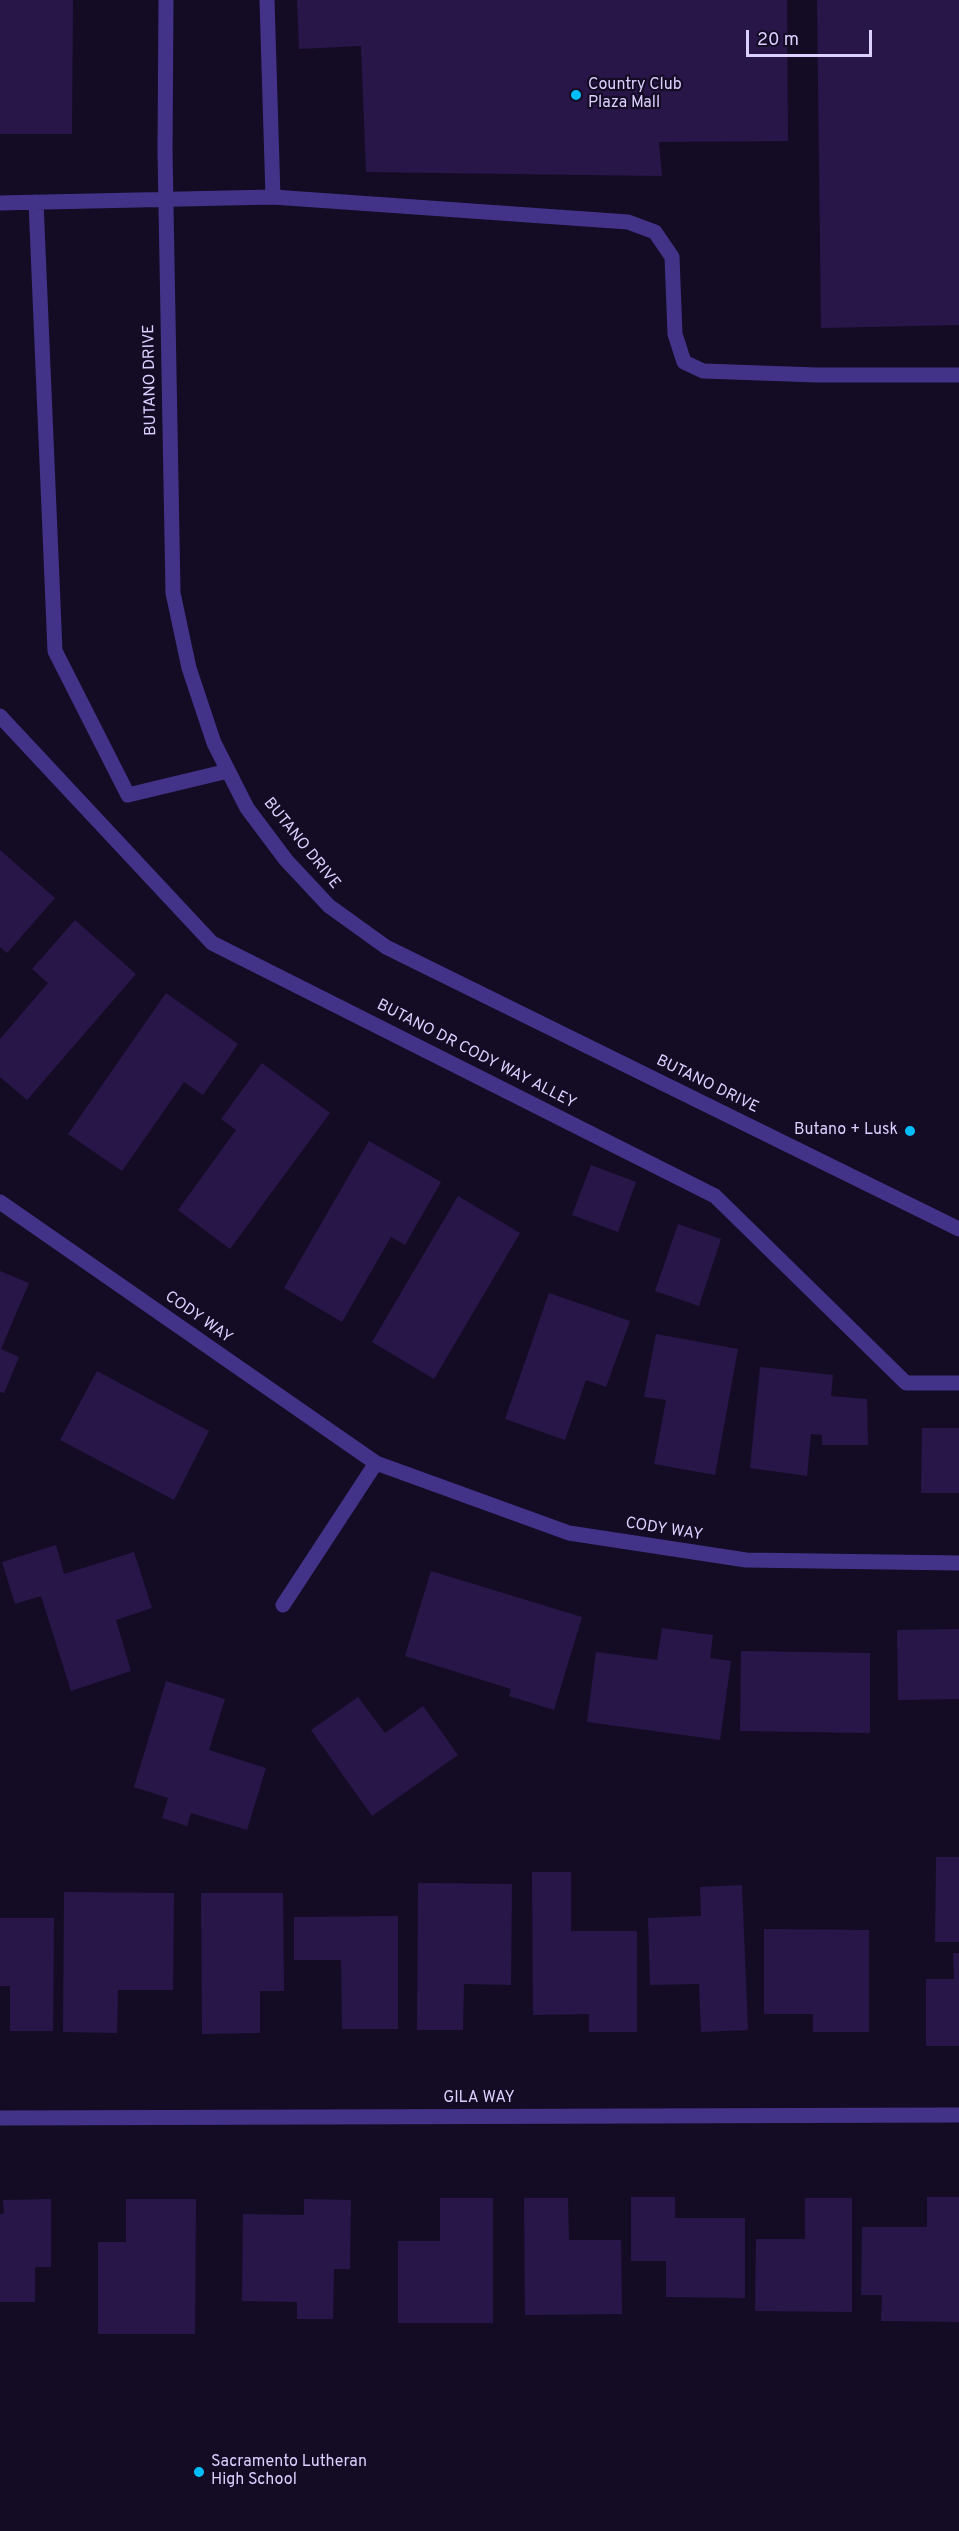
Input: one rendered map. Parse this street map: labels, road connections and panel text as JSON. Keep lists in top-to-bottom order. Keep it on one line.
{"streets":{"street":["BUTANO DRIVE","BUTANO DR CODY WAY ALLEY","CODY WAY","GILA WAY"]},"places":["Country Club Plaza Mall","Butano + Lusk","Sacramento Lutheran High School"],"scale_bar":"20 m"}
